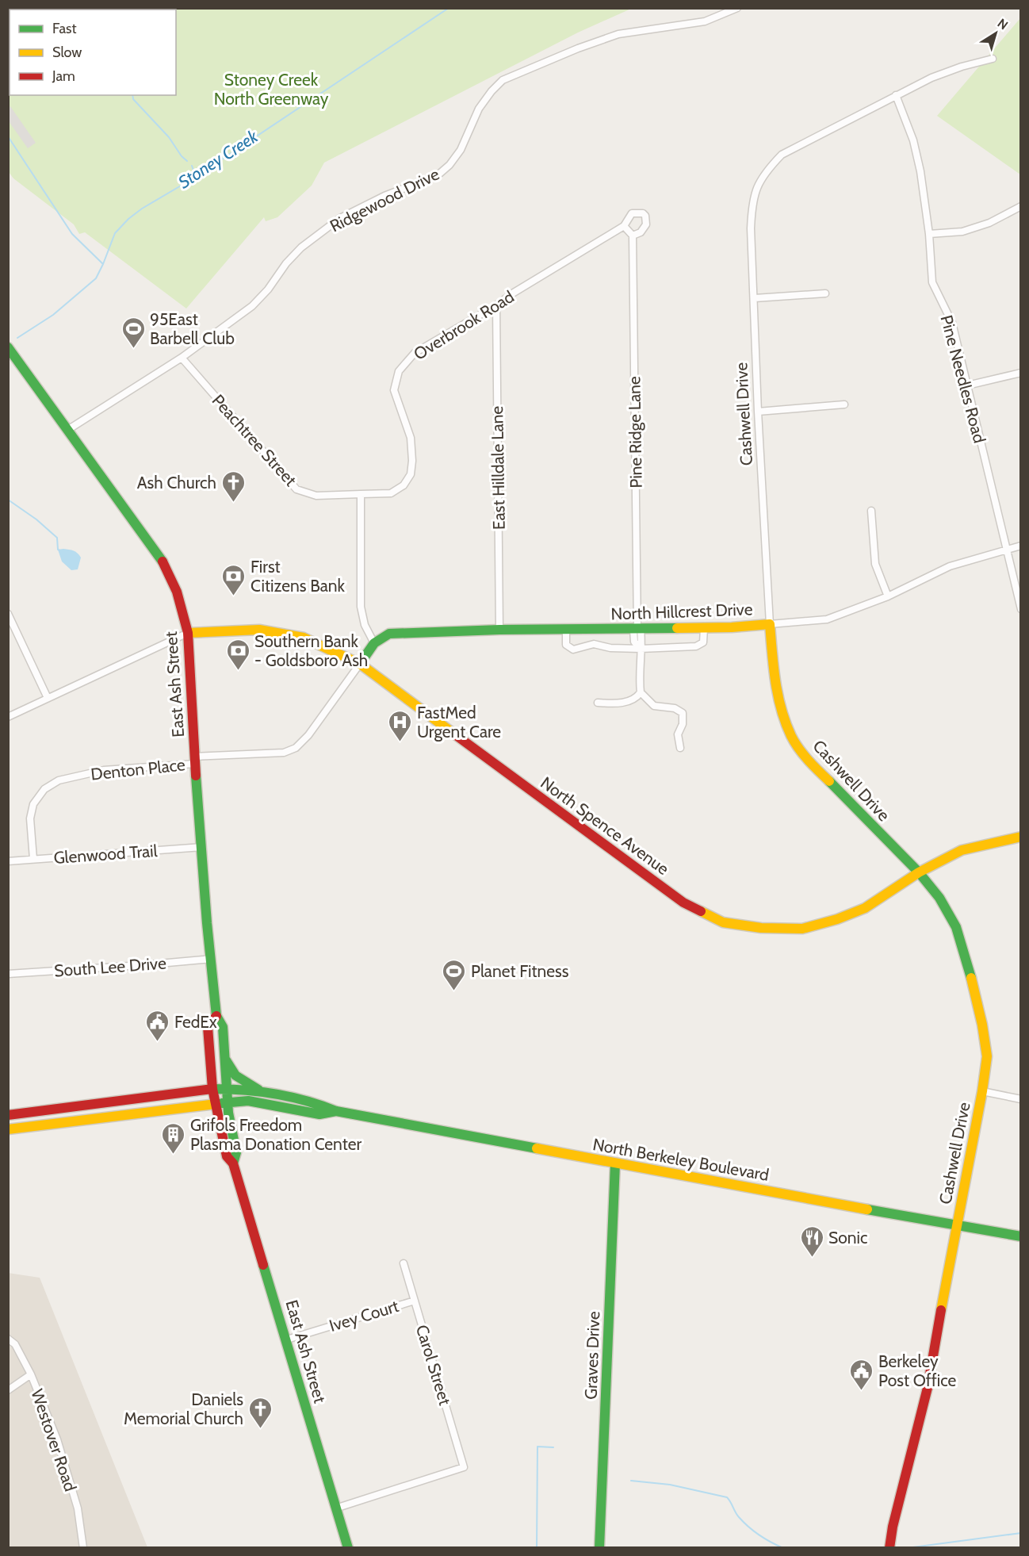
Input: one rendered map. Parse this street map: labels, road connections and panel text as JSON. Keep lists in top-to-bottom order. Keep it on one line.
{"streets":{"street":["Ridgewood Drive","Overbrook Road","Pine Needles Road","Cashwell Drive","Pine Ridge Lane","Peachtree Street","East Hilldale Lane","North Hillcrest Drive","East Ash Street","Denton Place","North Spence Avenue","Glenwood Trail","South Lee Drive","North Berkeley Boulevard","Ivey Court","Graves Drive","Carol Street","Westover Road"]},"crossings":[["Ridgewood Drive","Peachtree Street"],["Ridgewood Drive","East Ash Street"],["Overbrook Road","Pine Ridge Lane"],["Overbrook Road","Peachtree Street"],["Overbrook Road","East Hilldale Lane"],["Pine Needles Road","Cashwell Drive"],["Pine Needles Road","North Hillcrest Drive"],["Cashwell Drive","North Hillcrest Drive"],["Cashwell Drive","North Spence Avenue"],["Cashwell Drive","North Berkeley Boulevard"],["Pine Ridge Lane","North Hillcrest Drive"],["East Hilldale Lane","North Hillcrest Drive"],["East Ash Street","Denton Place"],["East Ash Street","North Spence Avenue"],["East Ash Street","Glenwood Trail"],["East Ash Street","South Lee Drive"],["East Ash Street","North Berkeley Boulevard"],["East Ash Street","Ivey Court"],["East Ash Street","Carol Street"],["Denton Place","North Spence Avenue"],["Denton Place","Glenwood Trail"],["North Berkeley Boulevard","Graves Drive"],["Ivey Court","Carol Street"]],"water":["Stoney Creek"],"parks":["Stoney Creek North Greenway"],"places":{"sports":["95East Barbell Club","Planet Fitness"],"church":["Ash Church","Daniels Memorial Church"],"bank":["First Citizens Bank","Southern Bank - Goldsboro Ash"],"hospital":["FastMed Urgent Care"],"public building":["FedEx","Berkeley Post Office"],"building":["Grifols Freedom Plasma Donation Center"],"restaurant":["Sonic"]},"legend":["Fast","Slow","Jam"],"north":"top right"}
